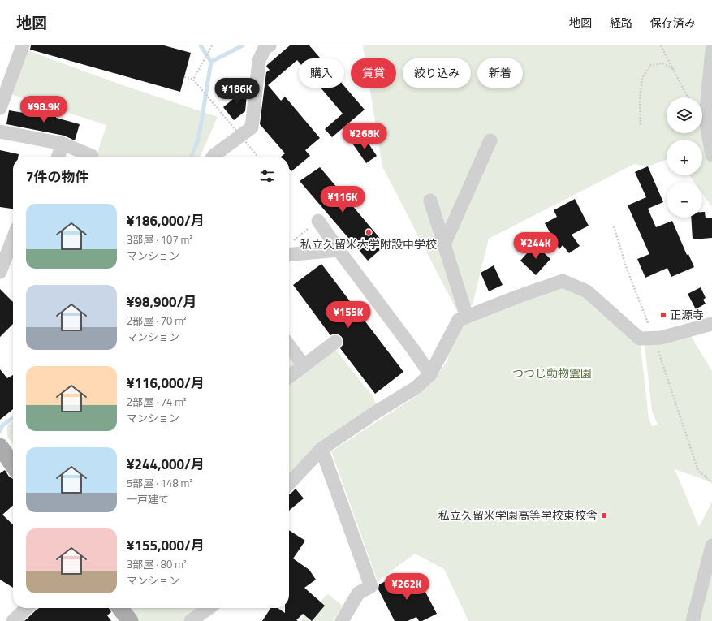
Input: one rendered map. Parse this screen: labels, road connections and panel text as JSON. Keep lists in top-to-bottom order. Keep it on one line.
{"parks":["つつじ動物霊園"],"places":["私立久留米大学附設中学校","正源寺","私立久留米学園高等学校東校舎"],"page":{"header":"地図","nav":["地図","経路","保存済み"],"chip":["購入","賃貸","絞り込み","新着"],"price":["¥186K","¥98.9K","¥268K","¥116K","¥244K","¥155K","¥262K"],"map_buttons":["+","−"],"heading":"7件の物件","list":[{"name":"¥186,000/月","note":"3部屋 · 107 m² · マンション"},{"name":"¥98,900/月","note":"2部屋 · 70 m² · マンション"},{"name":"¥116,000/月","note":"2部屋 · 74 m² · マンション"},{"name":"¥244,000/月","note":"5部屋 · 148 m² · 一戸建て"},{"name":"¥155,000/月","note":"3部屋 · 80 m² · マンション"}]}}
